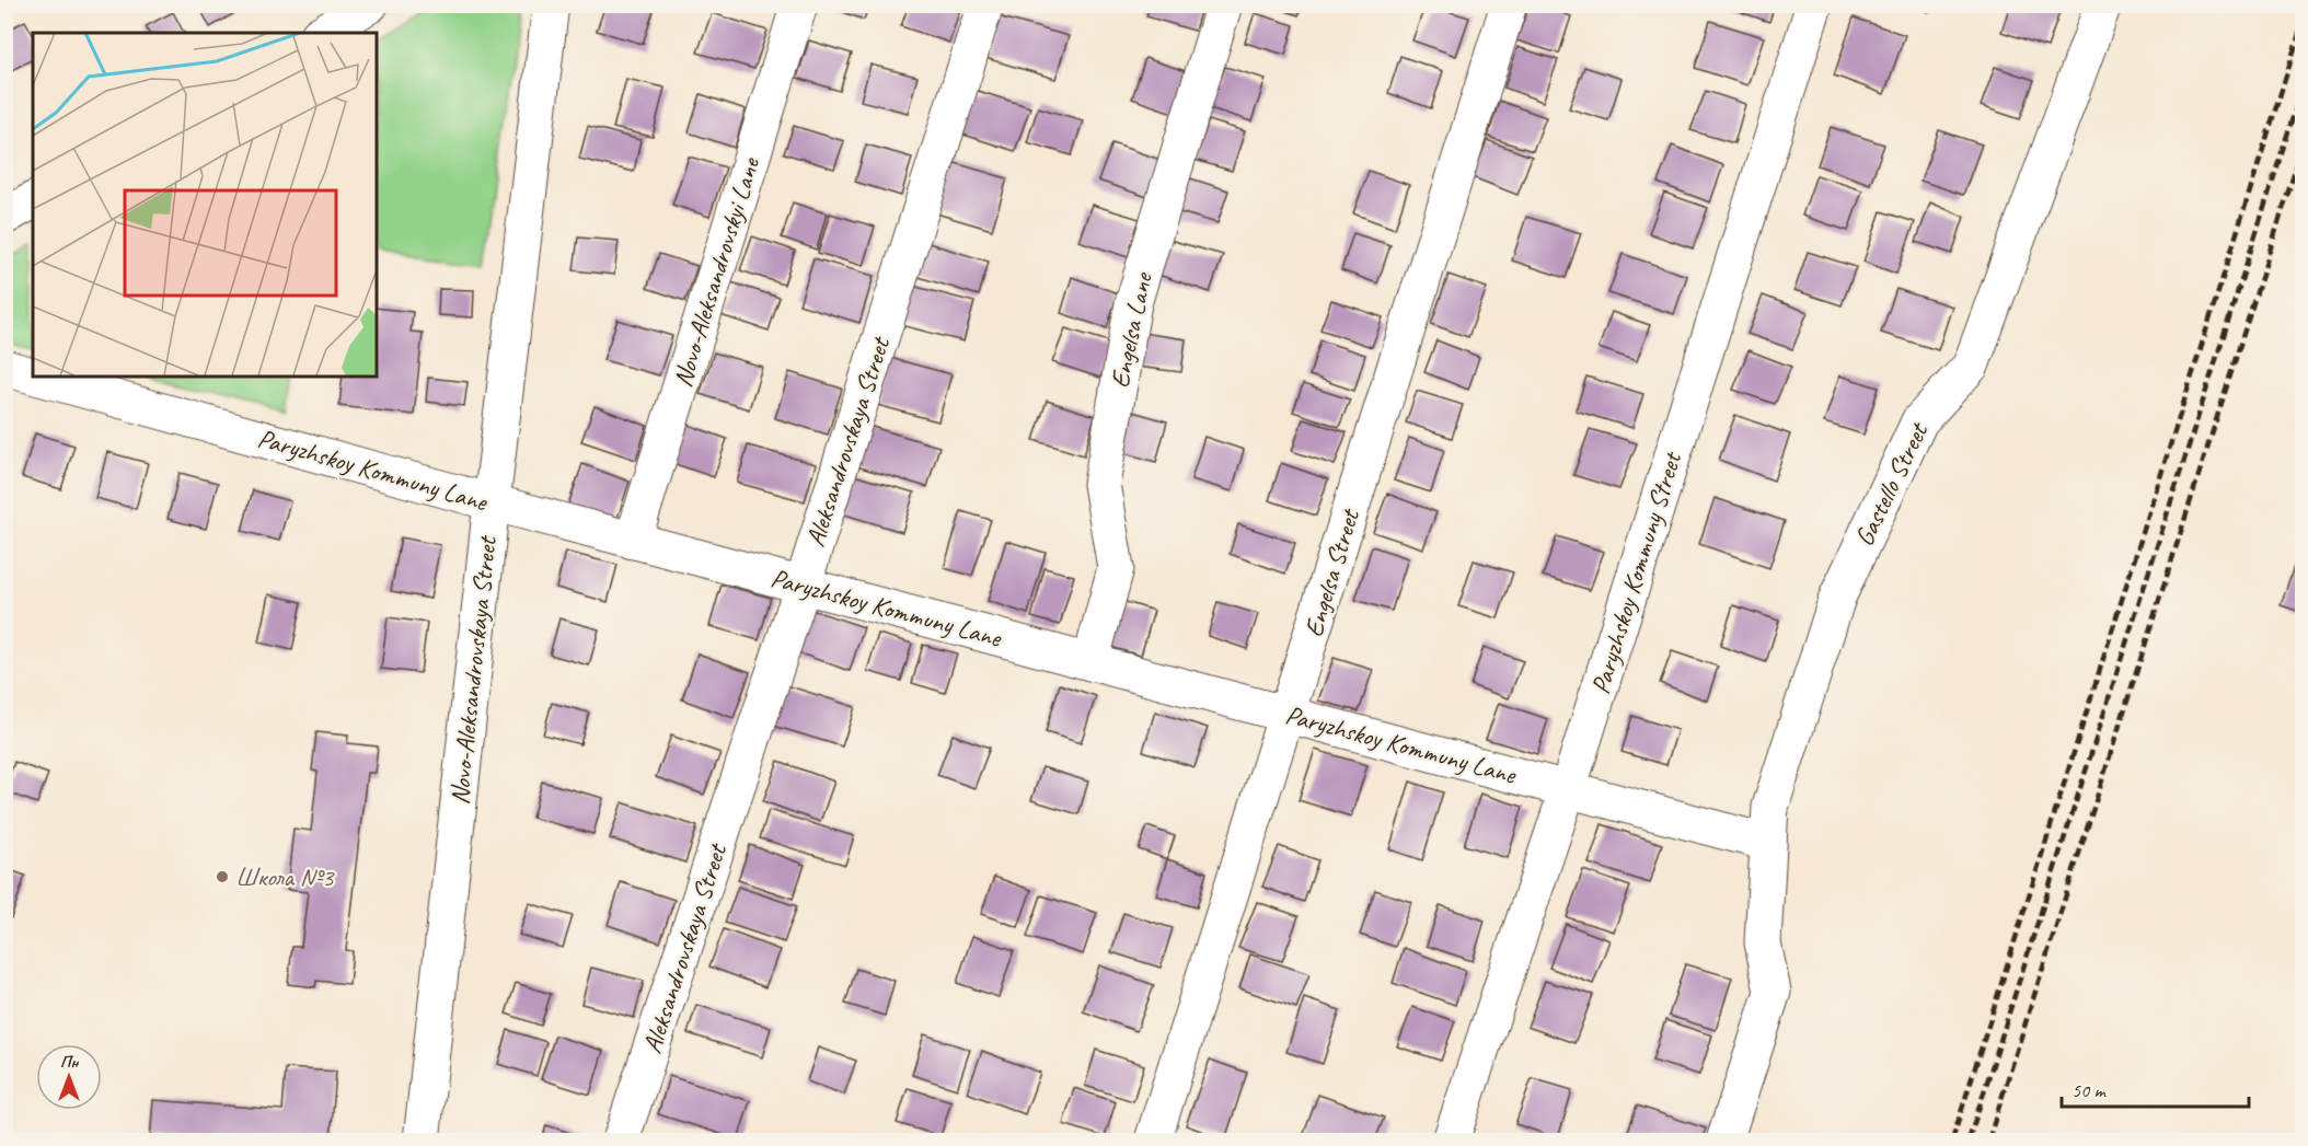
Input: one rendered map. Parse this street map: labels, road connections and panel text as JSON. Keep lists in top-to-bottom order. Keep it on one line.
{"streets":{"street":["Novo-Aleksandrovskyi Lane","Engelsa Lane","Aleksandrovskaya Street","Paryzhskoy Kommuny Lane","Gastello Street","Engelsa Street","Paryzhskoy Kommuny Street","Novo-Aleksandrovskaya Street"]},"crossings":[["Novo-Aleksandrovskyi Lane","Paryzhskoy Kommuny Lane"],["Engelsa Lane","Paryzhskoy Kommuny Lane"],["Aleksandrovskaya Street","Paryzhskoy Kommuny Lane"],["Paryzhskoy Kommuny Lane","Gastello Street"],["Paryzhskoy Kommuny Lane","Engelsa Street"],["Paryzhskoy Kommuny Lane","Paryzhskoy Kommuny Street"],["Paryzhskoy Kommuny Lane","Novo-Aleksandrovskaya Street"]],"places":["Школа №3"],"scale_bar":"50 m","north":"top"}
